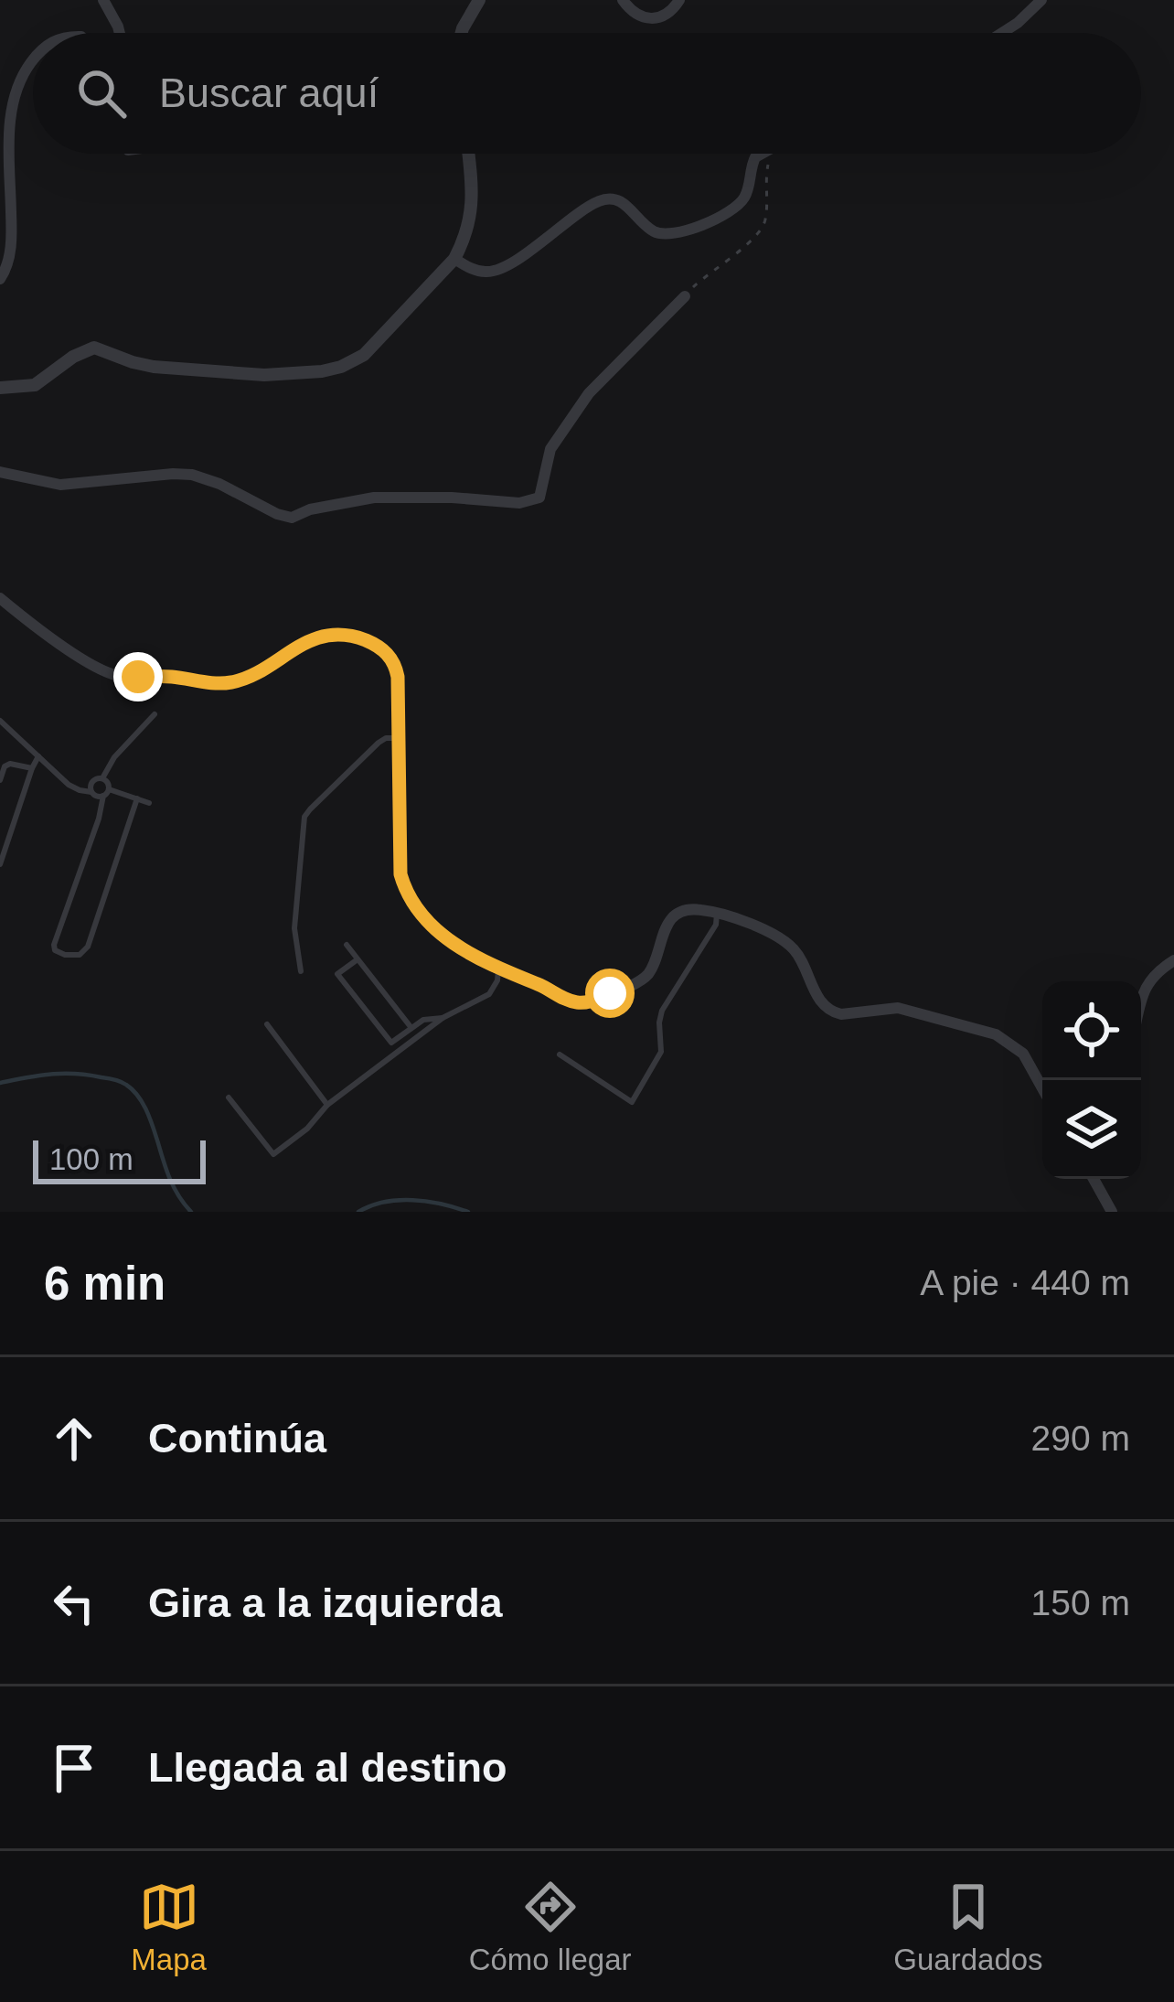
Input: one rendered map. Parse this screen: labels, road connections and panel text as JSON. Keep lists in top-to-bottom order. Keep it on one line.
{"scale_bar":"100 m","page":{"search":"Buscar aquí","scale":"100 m","heading":["6 min","A pie · 440 m"],"list":[["Continúa","290 m"],["Gira a la izquierda","150 m"],"Llegada al destino"],"nav":["Mapa","Cómo llegar","Guardados"]}}
